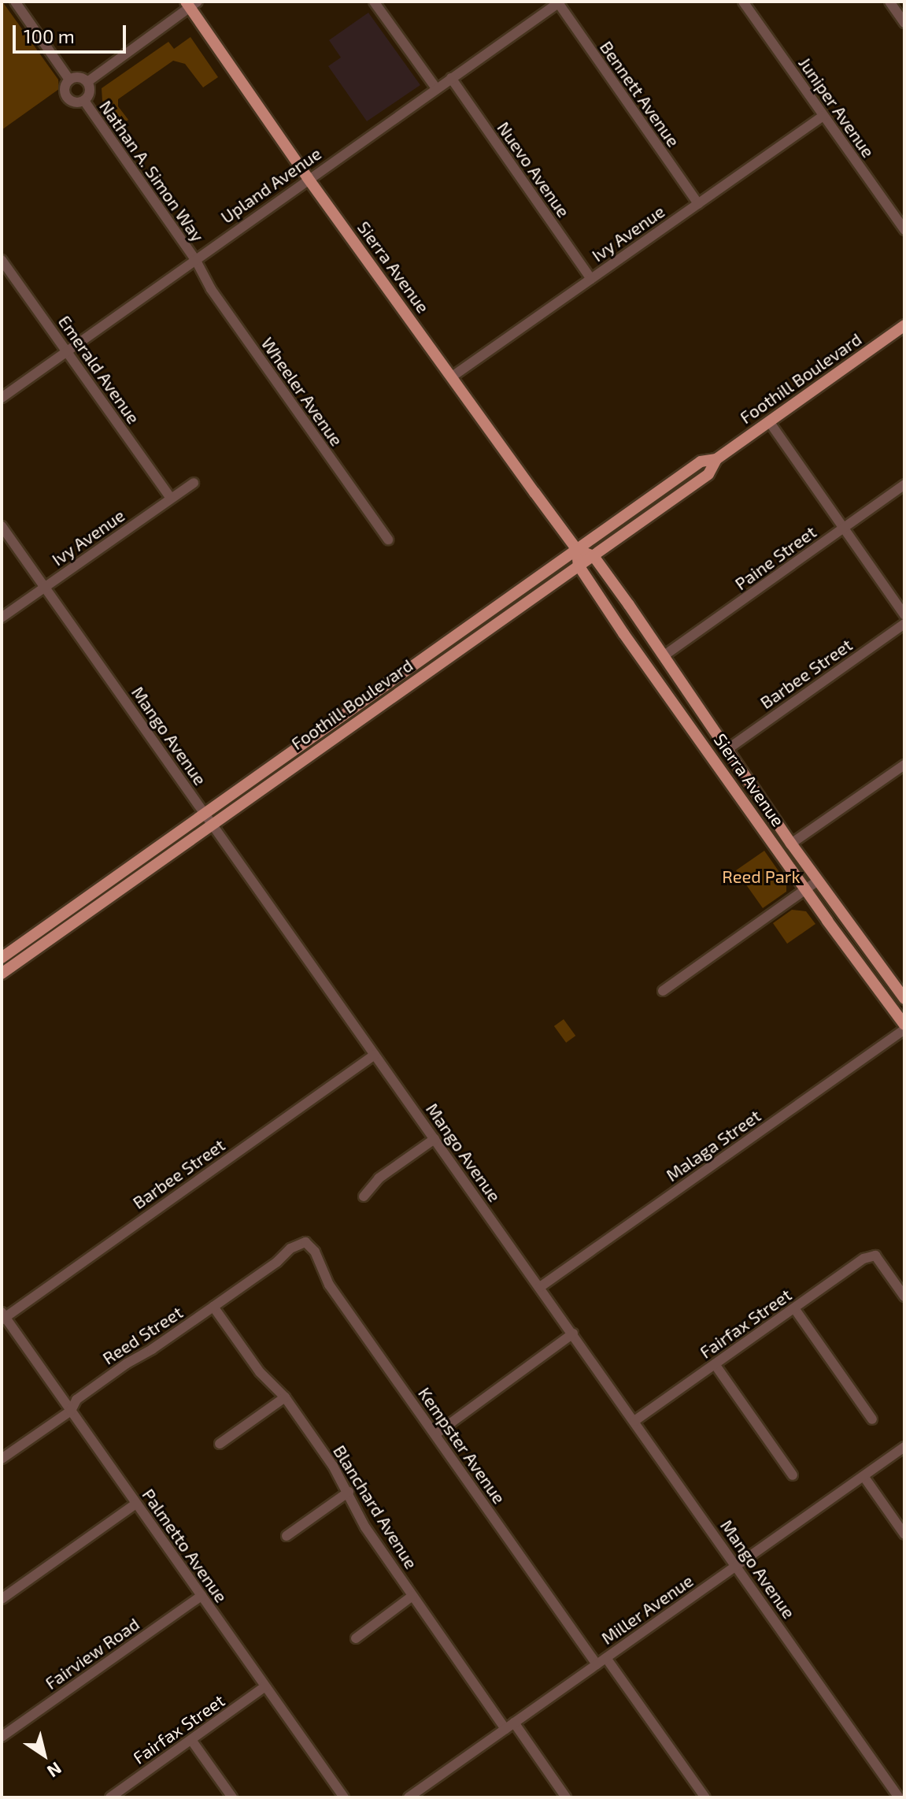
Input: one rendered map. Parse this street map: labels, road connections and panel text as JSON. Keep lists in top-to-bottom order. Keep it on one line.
{"streets":{"main road":["Sierra Avenue","Foothill Boulevard"],"street":["Bennett Avenue","Juniper Avenue","Nuevo Avenue","Nathan A. Simon Way","Upland Avenue","Ivy Avenue","Emerald Avenue","Wheeler Avenue","Paine Street","Barbee Street","Mango Avenue","Malaga Street","Fairfax Street","Reed Street","Kempster Avenue","Blanchard Avenue","Palmetto Avenue","Miller Avenue","Fairview Road"]},"crossings":[["Bennett Avenue","Upland Avenue"],["Bennett Avenue","Ivy Avenue"],["Juniper Avenue","Ivy Avenue"],["Nuevo Avenue","Upland Avenue"],["Nuevo Avenue","Ivy Avenue"],["Nathan A. Simon Way","Upland Avenue"],["Nathan A. Simon Way","Wheeler Avenue"],["Upland Avenue","Sierra Avenue"],["Upland Avenue","Emerald Avenue"],["Upland Avenue","Wheeler Avenue"],["Ivy Avenue","Sierra Avenue"],["Ivy Avenue","Emerald Avenue"],["Ivy Avenue","Mango Avenue"],["Sierra Avenue","Foothill Boulevard"],["Sierra Avenue","Paine Street"],["Sierra Avenue","Barbee Street"],["Foothill Boulevard","Mango Avenue"],["Barbee Street","Mango Avenue"],["Barbee Street","Palmetto Avenue"],["Mango Avenue","Malaga Street"],["Mango Avenue","Fairfax Street"],["Mango Avenue","Miller Avenue"],["Fairfax Street","Palmetto Avenue"],["Reed Street","Kempster Avenue"],["Reed Street","Blanchard Avenue"],["Reed Street","Palmetto Avenue"],["Kempster Avenue","Miller Avenue"],["Blanchard Avenue","Miller Avenue"],["Palmetto Avenue","Fairview Road"]],"parks":["Reed Park"],"scale_bar":"100 m","north":"bottom right"}
